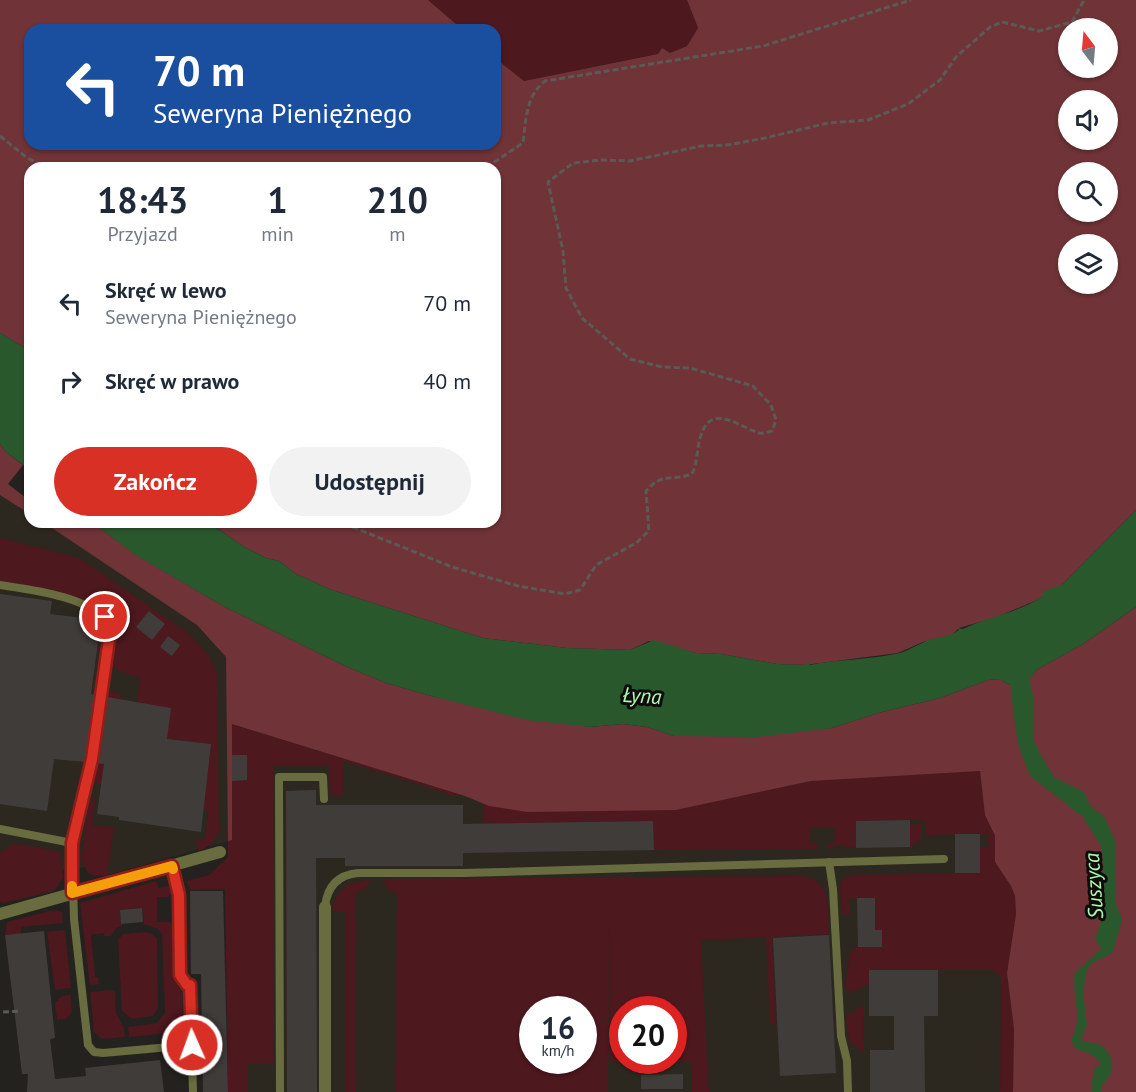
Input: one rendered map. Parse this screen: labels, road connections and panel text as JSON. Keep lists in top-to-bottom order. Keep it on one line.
{"water":["Łyna","Suszyca"],"north":"top","page":{"turn":["70 m","Seweryna Pieniężnego"],"eta":["18:43","Przyjazd","1","min","210","m"],"list":[{"name":"Skręć w lewo","note":"Seweryna Pieniężnego","value":"70 m"},{"name":"Skręć w prawo","value":"40 m"}],"buttons":["Zakończ","Udostępnij"],"speed":"16 km/h","limit":"20"}}
